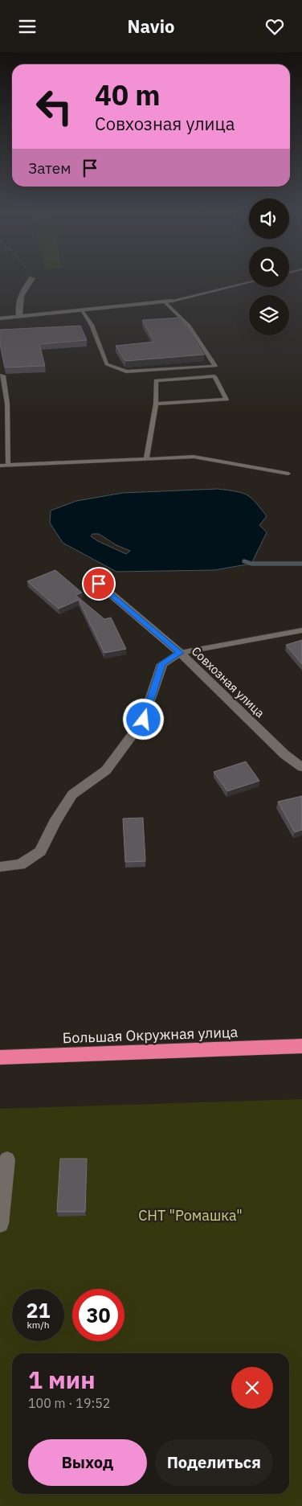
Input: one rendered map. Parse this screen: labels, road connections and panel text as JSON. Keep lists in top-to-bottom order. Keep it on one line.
{"streets":{"highway":["Большая Окружная улица"],"street":["Совхозная улица"]},"parks":["СНТ \"Ромашка\""],"page":{"header":"Navio","turn":["40 m","Совхозная улица"],"then":"Затем","speed":"21 km/h","limit":"30","heading":["1 мин","100 m · 19:52"],"buttons":["Выход","Поделиться"]}}
